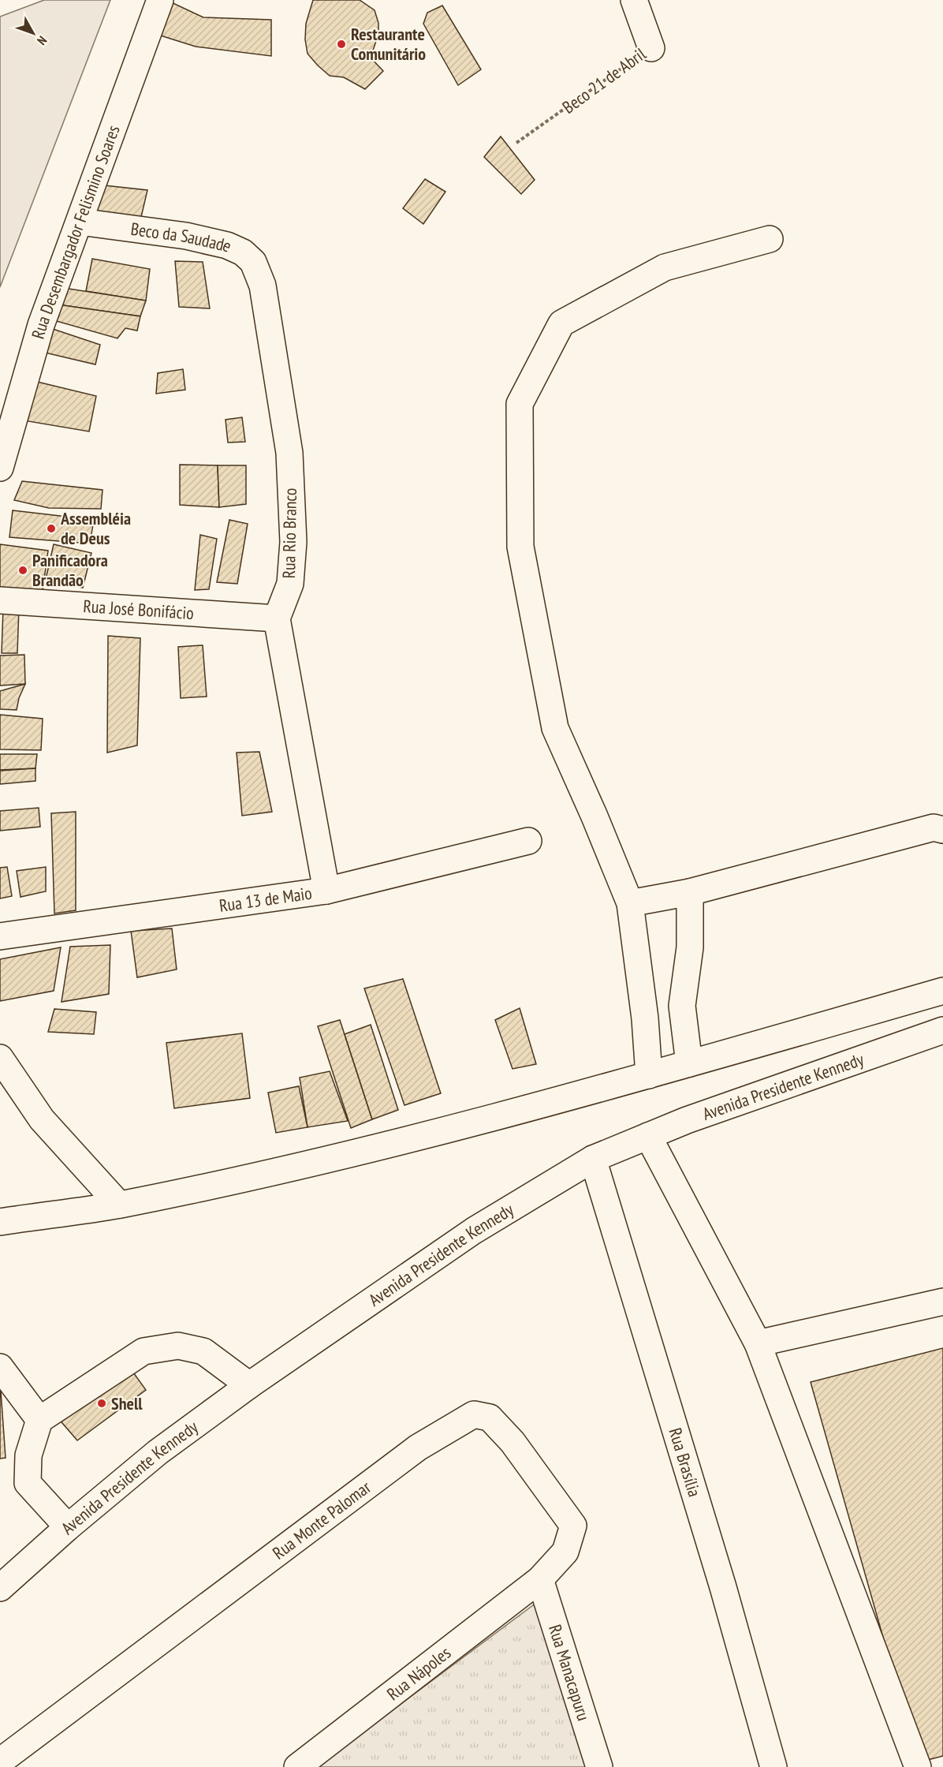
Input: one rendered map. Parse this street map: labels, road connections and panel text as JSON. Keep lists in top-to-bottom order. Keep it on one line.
{"streets":{"street":["Beco 21 de Abril","Rua Desembargador Felismino Soares","Beco da Saudade","Rua Rio Branco","Rua José Bonifácio","Rua 13 de Maio","Avenida Presidente Kennedy","Rua Brasília","Rua Monte Palomar","Rua Nápoles","Rua Manacapuru"]},"crossings":[["Rua Desembargador Felismino Soares","Beco da Saudade"],["Beco da Saudade","Rua Rio Branco"],["Rua Rio Branco","Rua José Bonifácio"],["Avenida Presidente Kennedy","Rua Brasília"],["Rua Monte Palomar","Rua Nápoles"],["Rua Monte Palomar","Rua Manacapuru"],["Rua Nápoles","Rua Manacapuru"]],"places":["Restaurante Comunitário","Assembléia de Deus","Panificadora Brandão","Shell"],"north":"bottom right"}
